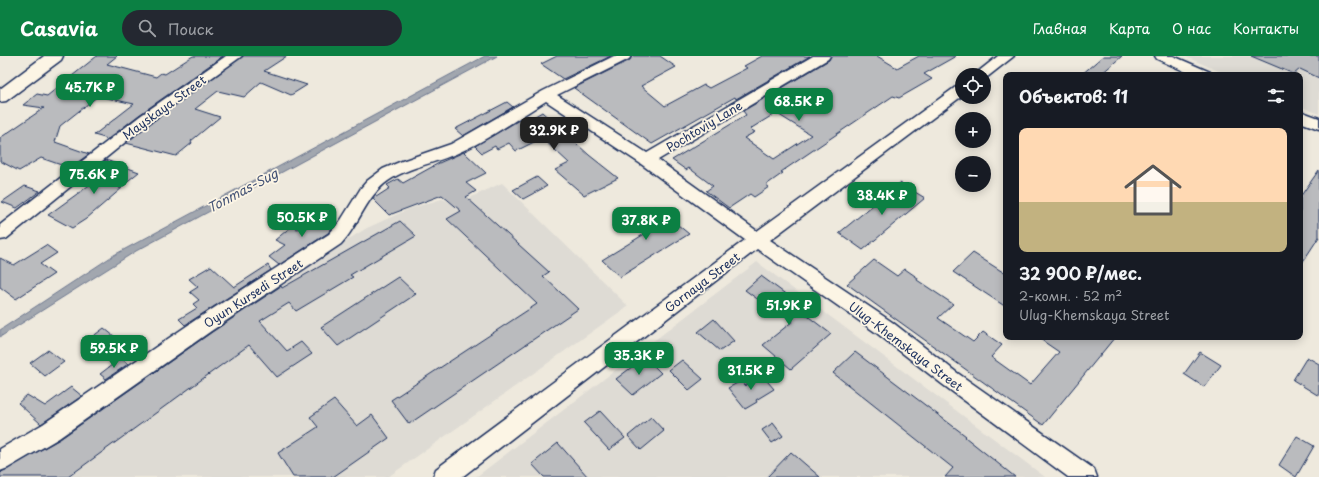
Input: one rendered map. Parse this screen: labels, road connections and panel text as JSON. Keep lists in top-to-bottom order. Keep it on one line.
{"streets":{"street":["Mayskaya Street","Pochtoviy Lane","Gornaya Street","Oyun Kursedi Street","Ulug-Khemskaya Street"]},"crossings":[["Pochtoviy Lane","Ulug-Khemskaya Street"],["Gornaya Street","Ulug-Khemskaya Street"],["Oyun Kursedi Street","Ulug-Khemskaya Street"]],"water":["Tonmas-Sug"],"page":{"header":"Casavia","search":"Поиск","nav":["Главная","Карта","О нас","Контакты"],"map_buttons":["+","−"],"heading":"Объектов: 11","price":["45.7K ₽","68.5K ₽","32.9K ₽","75.6K ₽","38.4K ₽","50.5K ₽","37.8K ₽","51.9K ₽","59.5K ₽","35.3K ₽","31.5K ₽"],"list":[{"name":"32 900 ₽/мес.","note":"2-комн. · 52 m² · Ulug-Khemskaya Street"}]}}
